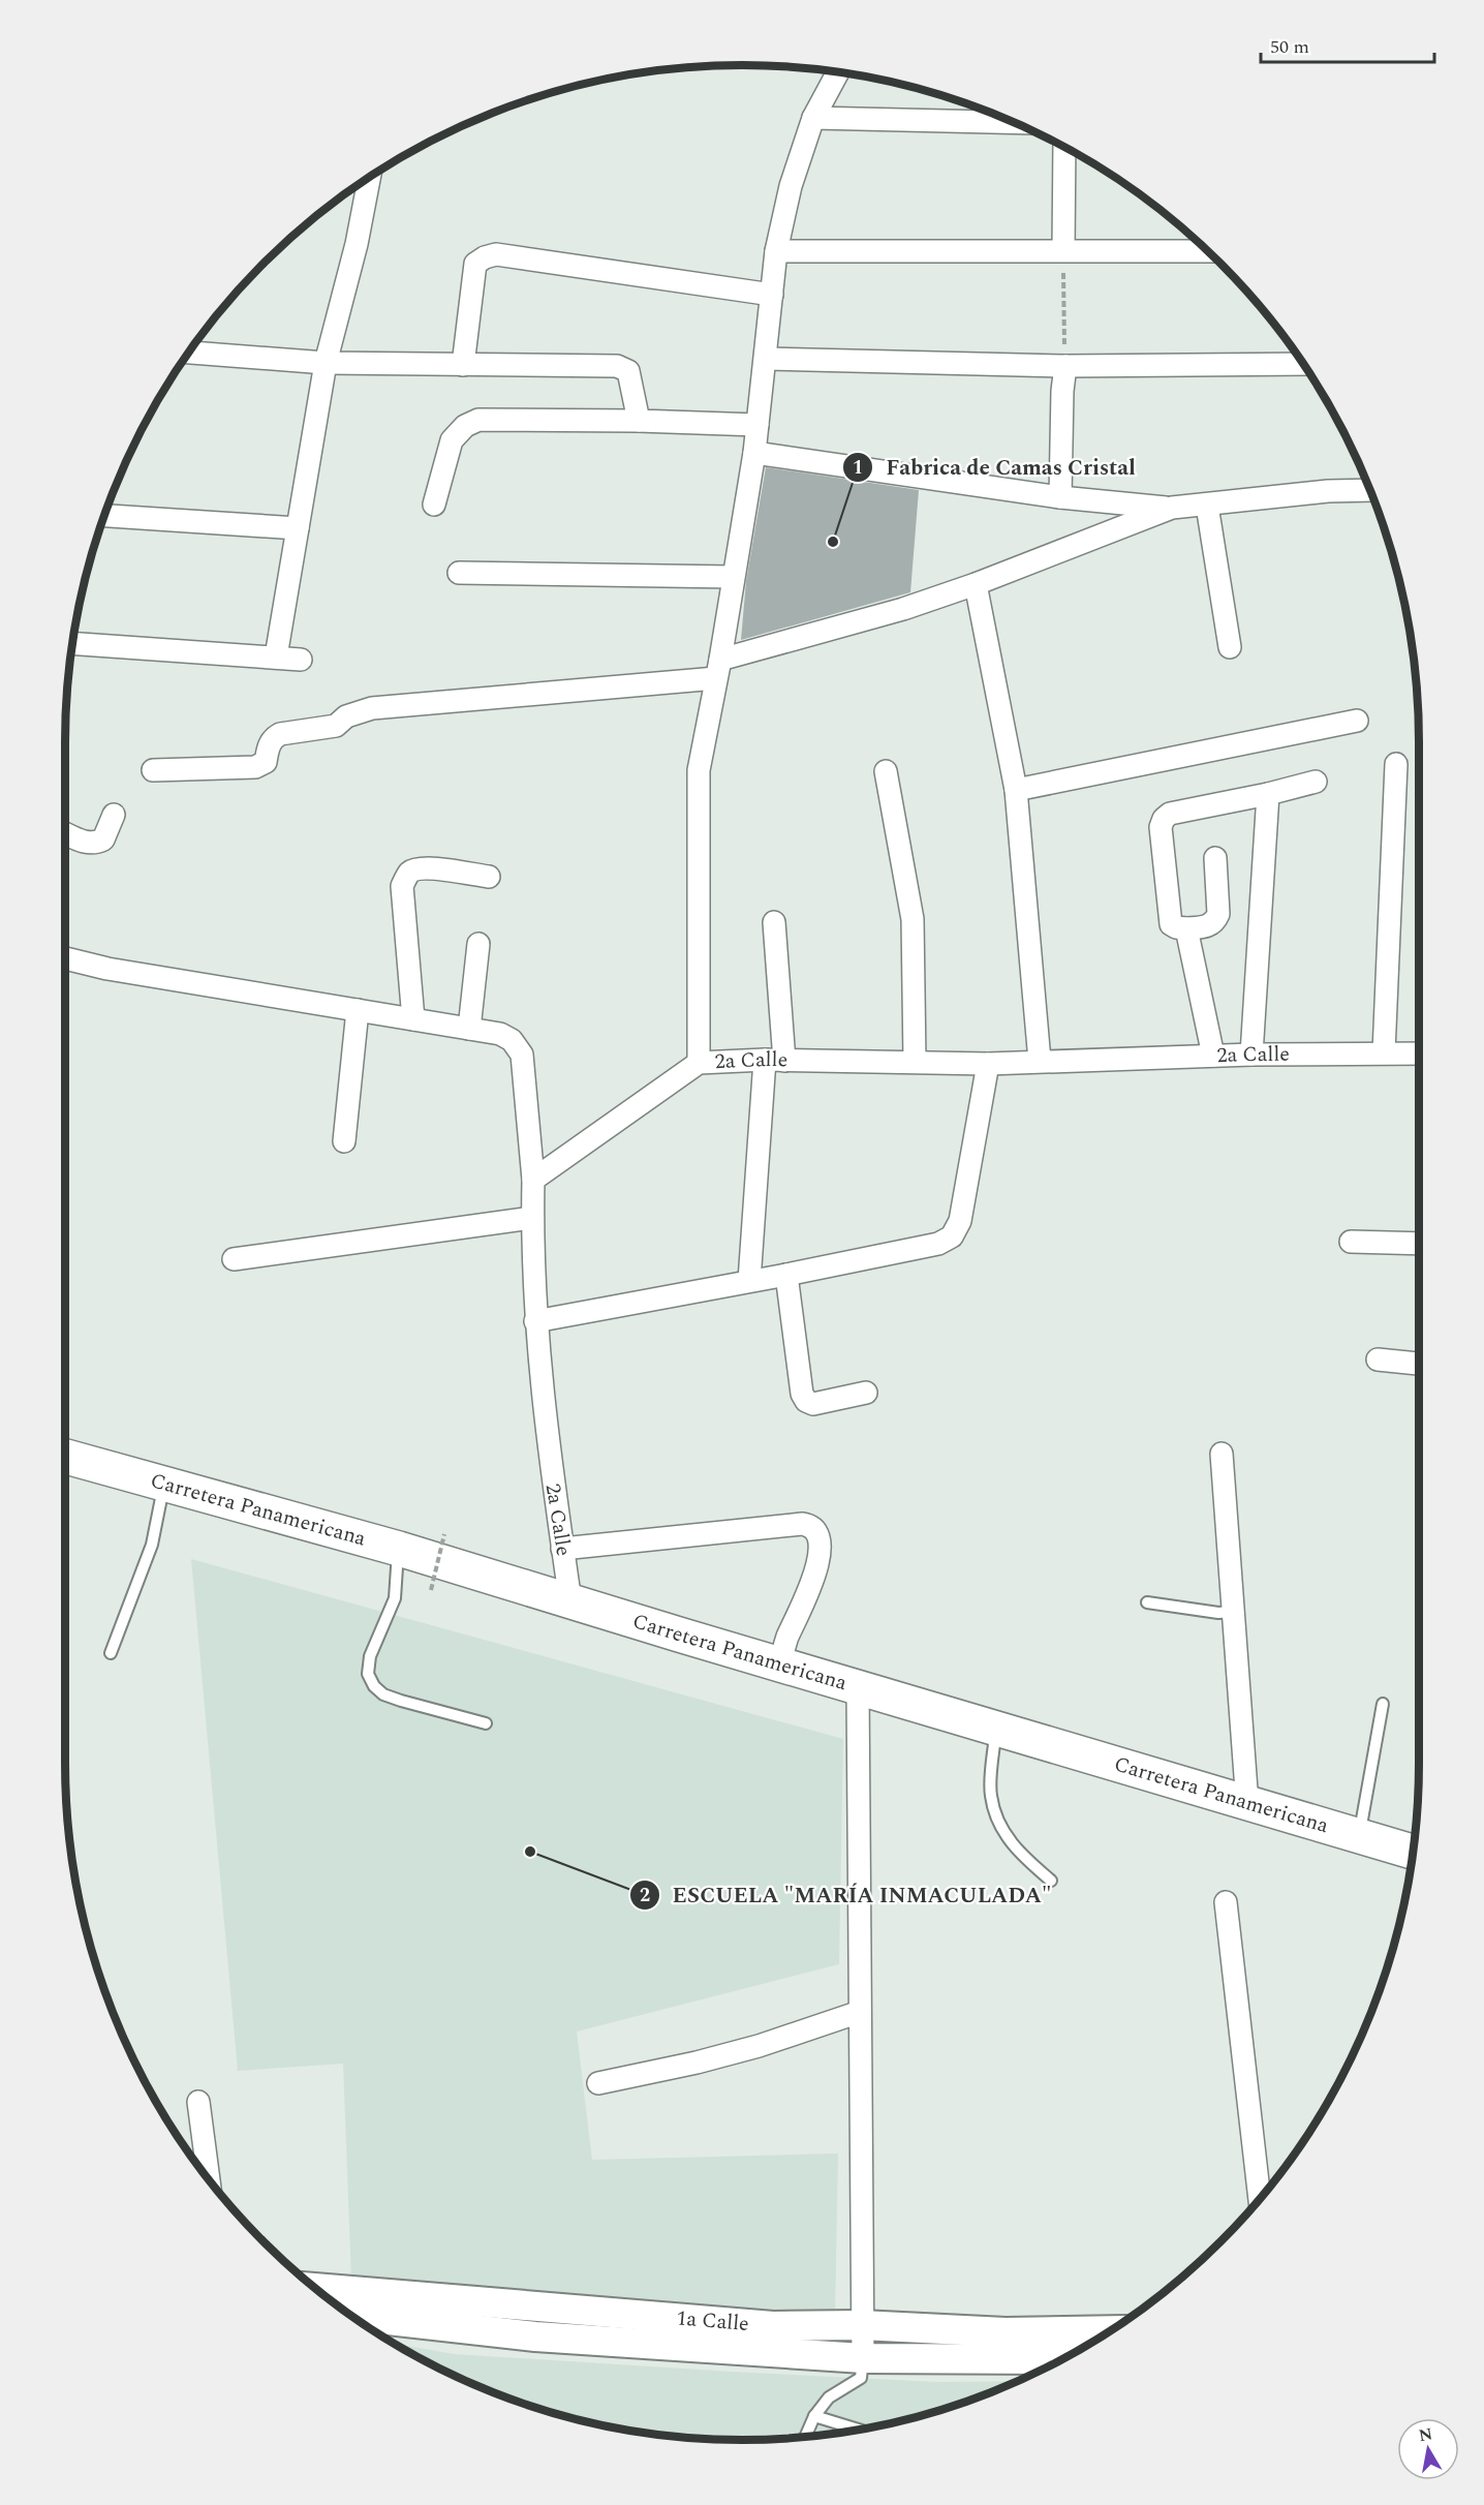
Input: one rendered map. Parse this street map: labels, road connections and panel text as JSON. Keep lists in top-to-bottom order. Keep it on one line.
{"streets":{"main road":["Carretera Panamericana"],"street":["2a Calle","1a Calle"]},"crossings":[["2a Calle","Carretera Panamericana"]],"places":["Fabrica de Camas Cristal","ESCUELA \"MARÍA INMACULADA\""],"scale_bar":"50 m","north":"top"}
